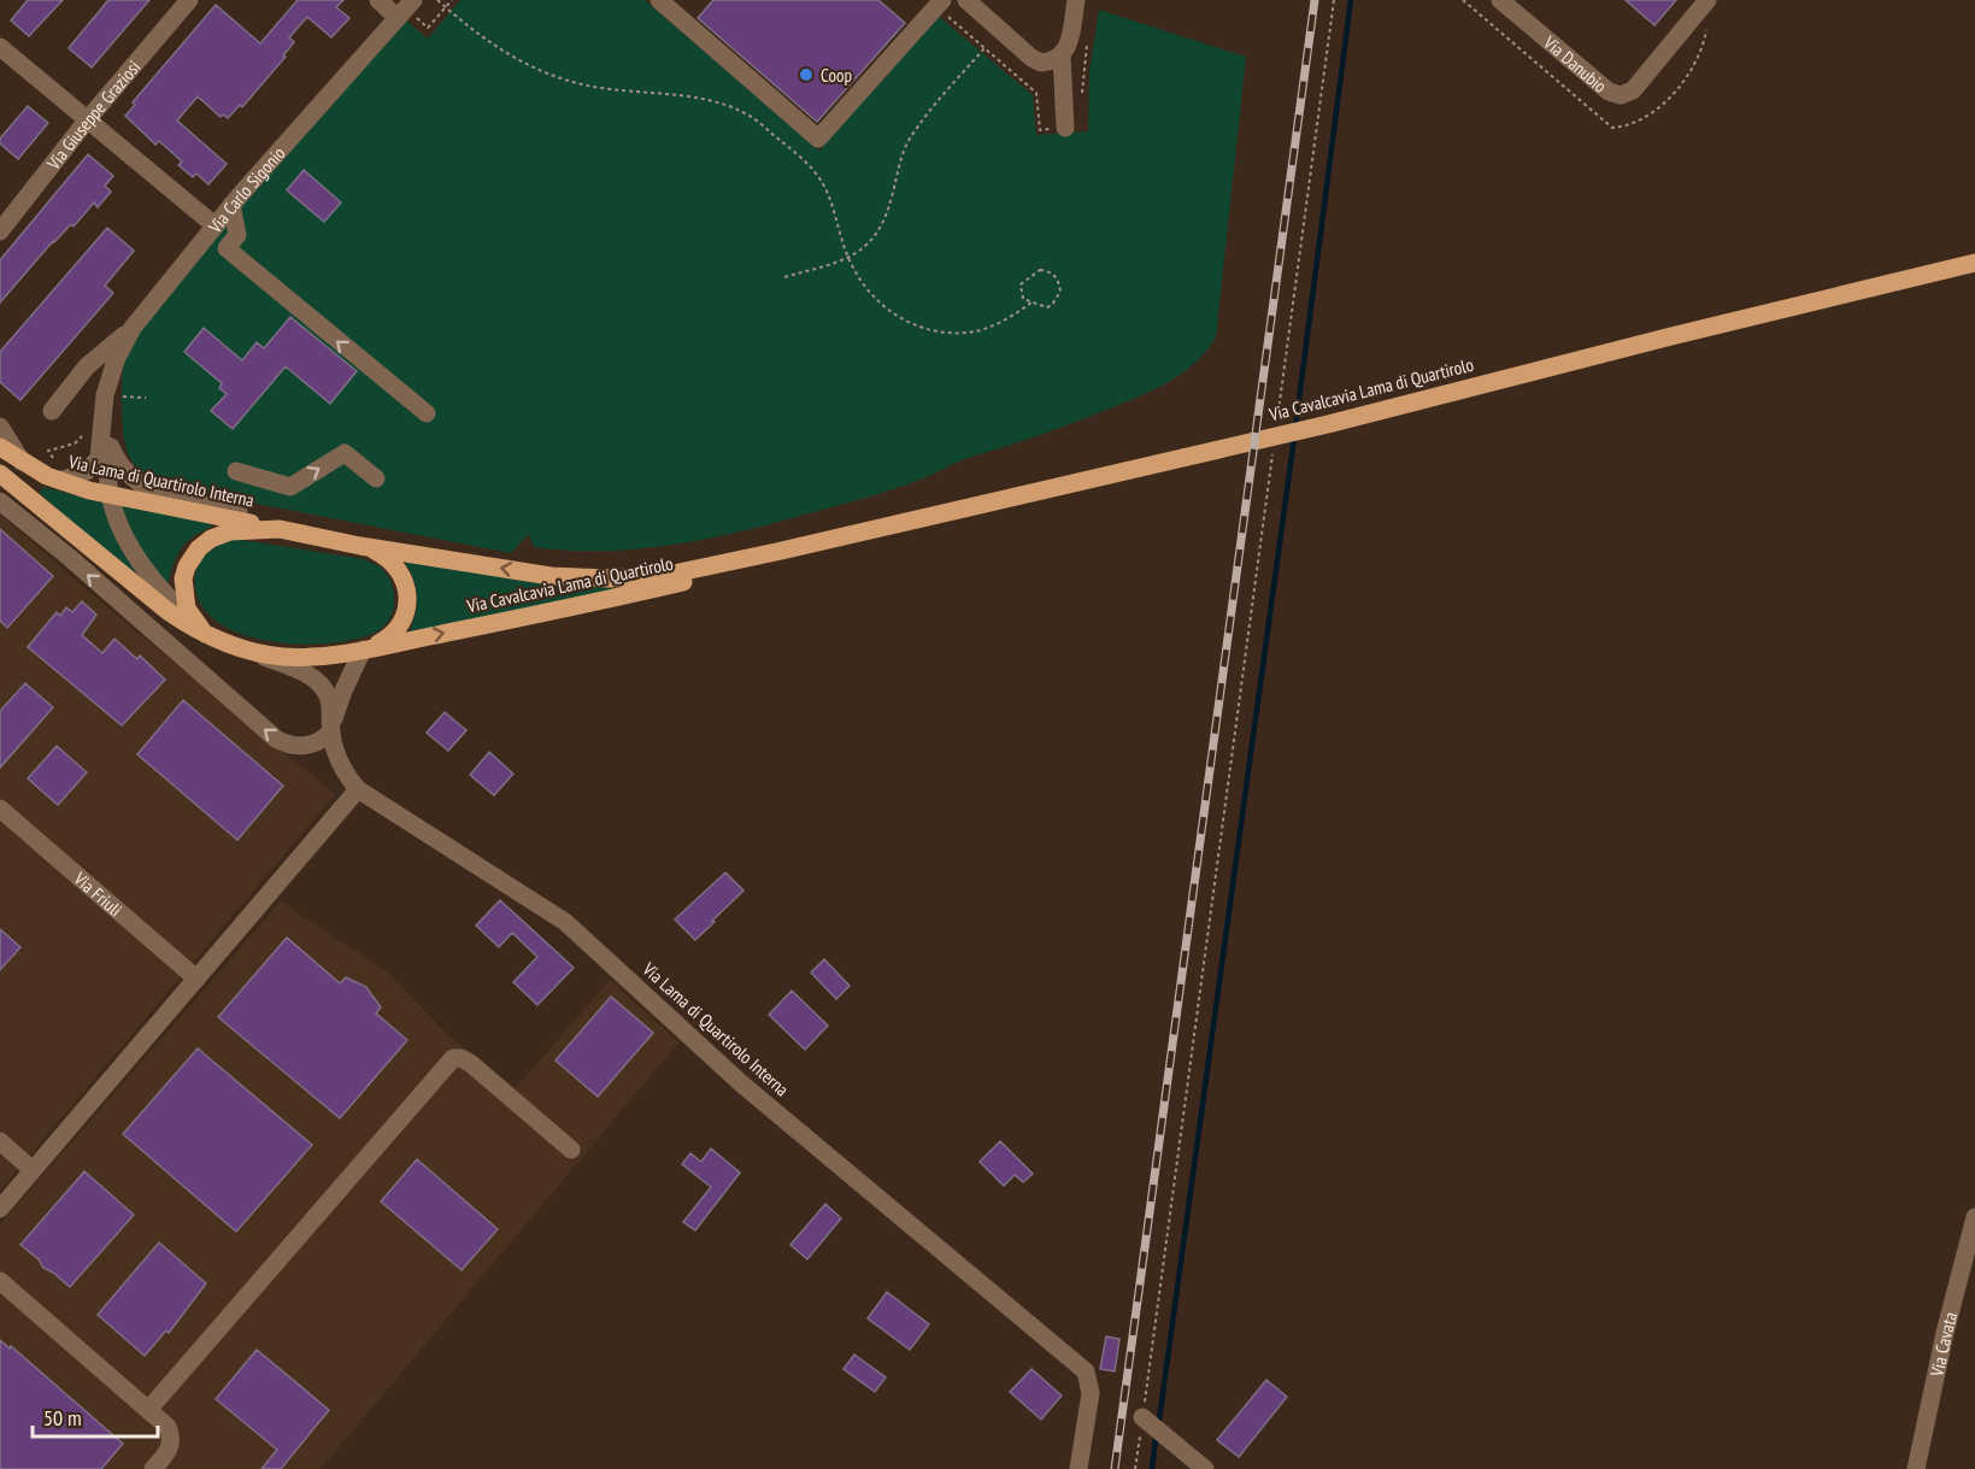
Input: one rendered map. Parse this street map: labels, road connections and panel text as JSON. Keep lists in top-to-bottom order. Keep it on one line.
{"streets":{"main road":["Via Cavalcavia Lama di Quartirolo","Via Lama di Quartirolo Interna"],"street":["Via Danubio","Via Giuseppe Graziosi","Via Carlo Sigonio","Via Friuli","Via Cavata"]},"crossings":[["Via Cavalcavia Lama di Quartirolo","Via Lama di Quartirolo Interna"]],"places":["Coop"],"scale_bar":"50 m"}
